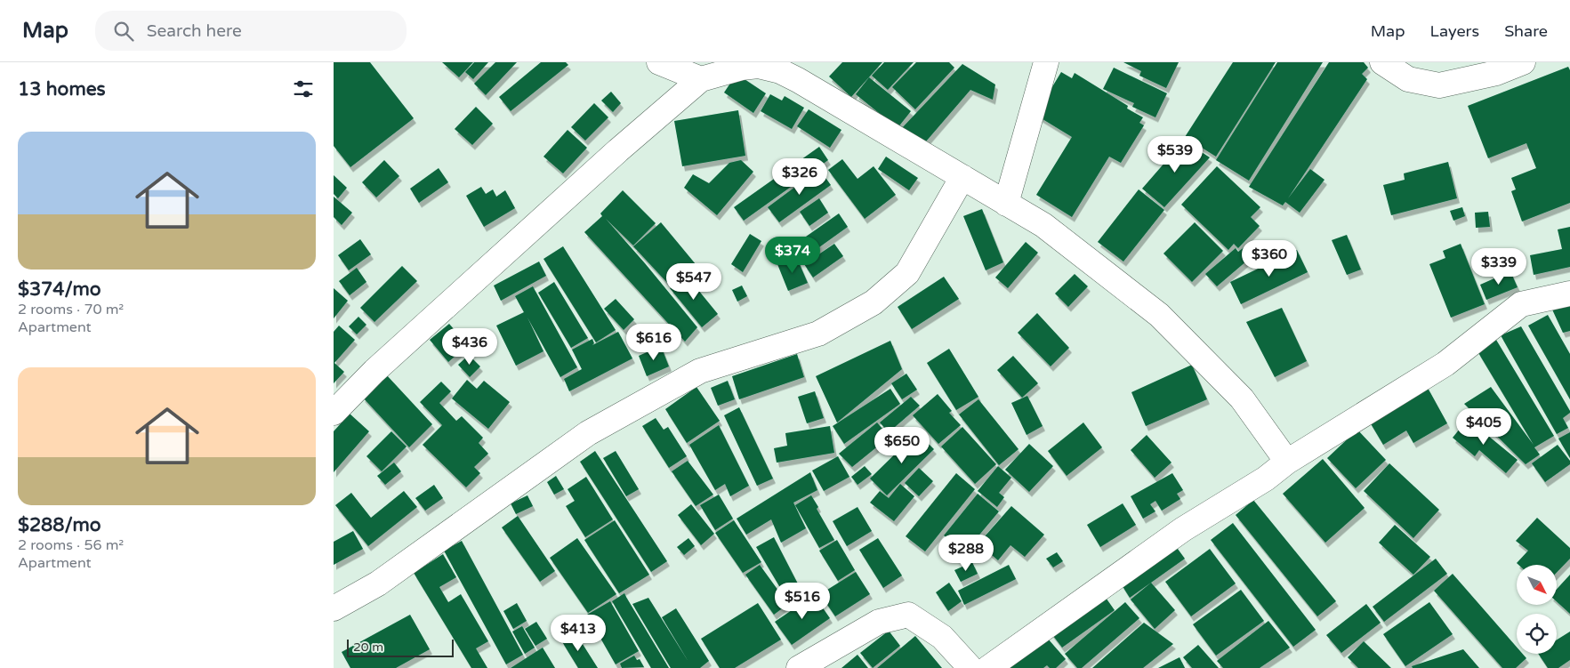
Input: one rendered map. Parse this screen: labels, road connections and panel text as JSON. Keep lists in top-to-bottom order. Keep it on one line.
{"scale_bar":"20 m","north":"bottom right","page":{"header":"Map","search":"Search here","nav":["Map","Layers","Share"],"heading":"13 homes","list":[{"name":"$374/mo","note":"2 rooms · 70 m² · Apartment"},{"name":"$288/mo","note":"2 rooms · 56 m² · Apartment"}],"price":["$539","$326","$374","$360","$339","$547","$616","$436","$405","$650","$288","$516","$413"],"scale":"20 m"}}
